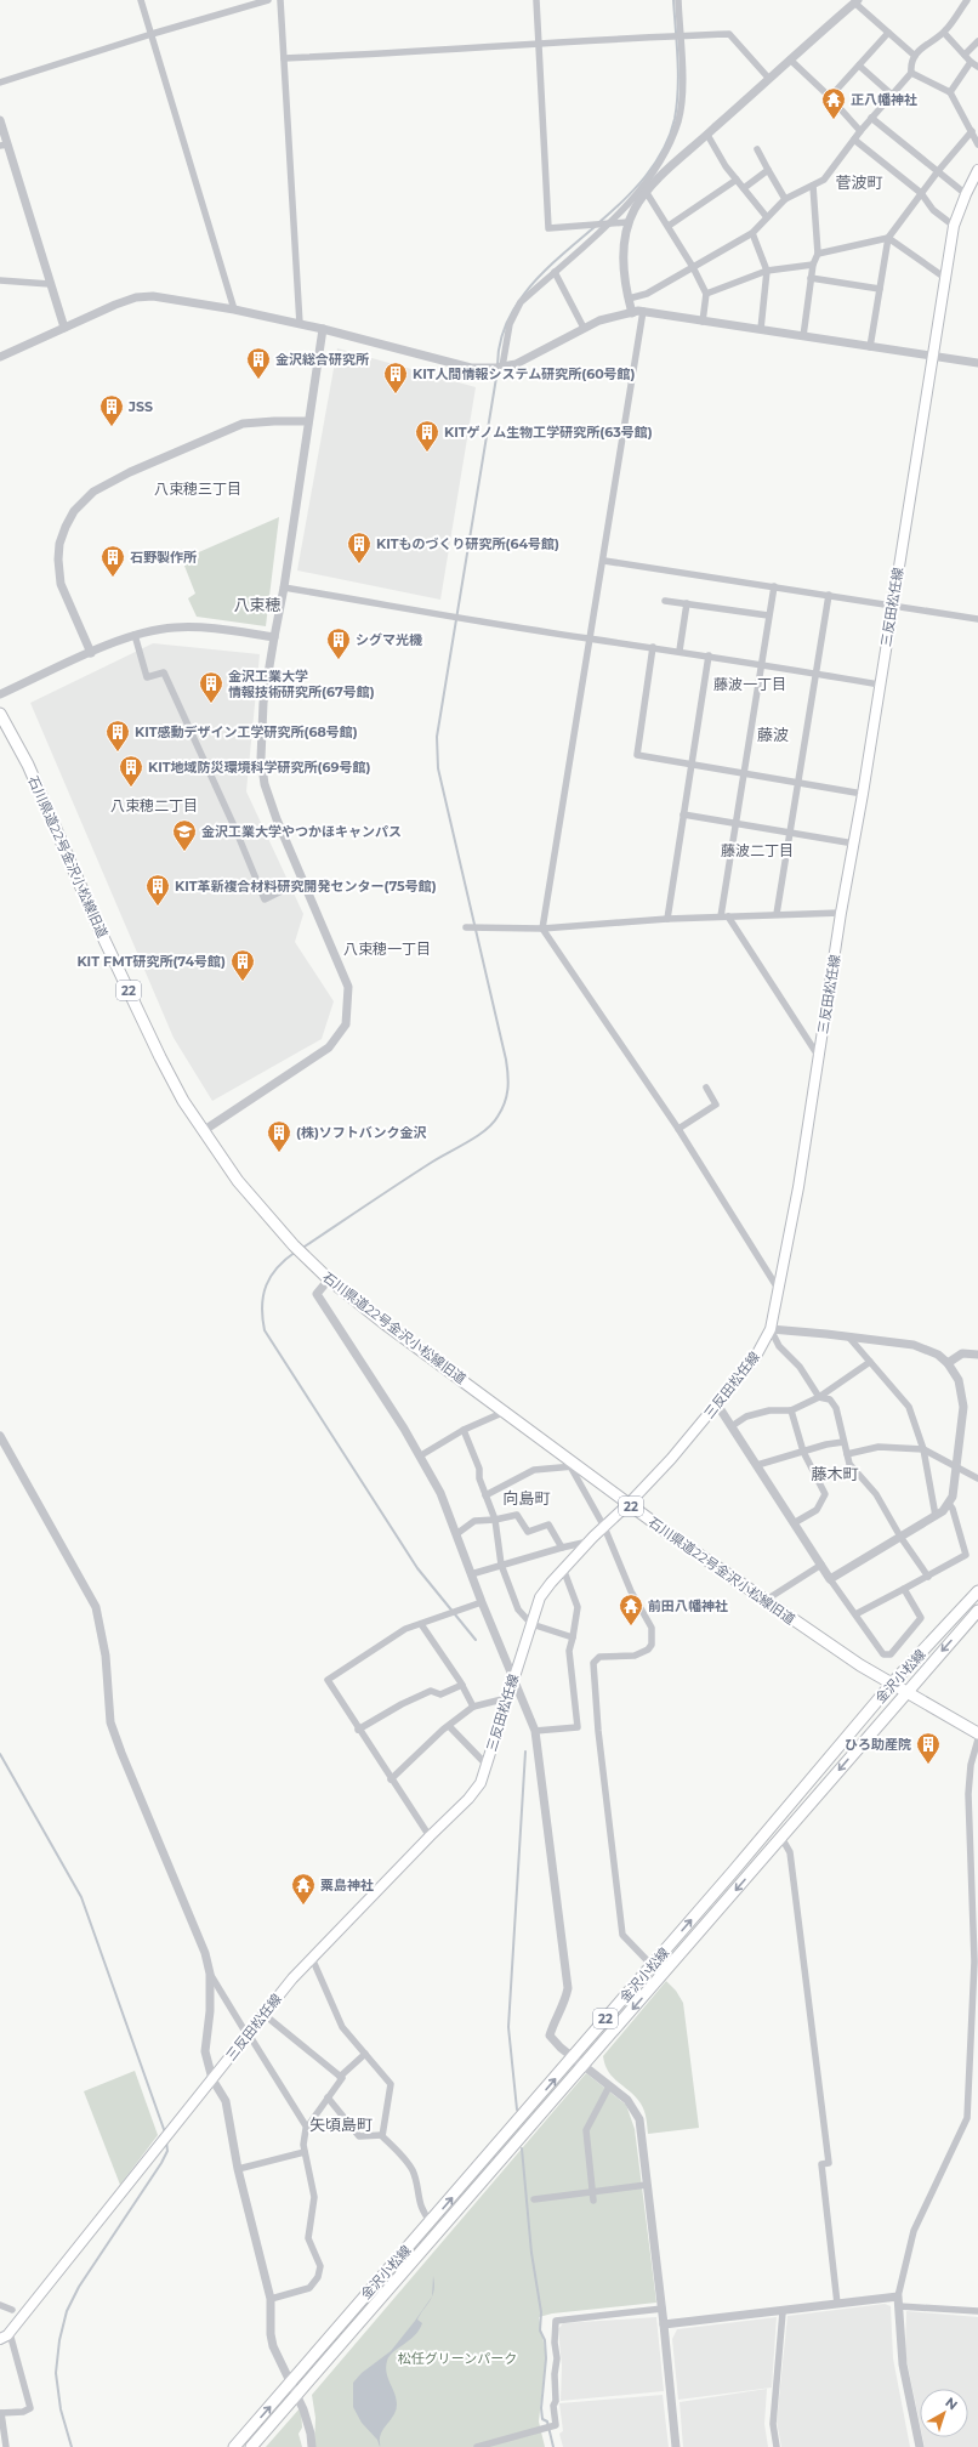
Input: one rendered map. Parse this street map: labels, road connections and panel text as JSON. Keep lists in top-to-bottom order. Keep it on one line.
{"streets":{"main road":["三反田松任線","石川県道22号金沢小松線旧道","22","金沢小松線"]},"crossings":[["三反田松任線","石川県道22号金沢小松線旧道"],["石川県道22号金沢小松線旧道","金沢小松線"]],"districts":["菅波町","八束穂三丁目","八束穂","藤波一丁目","藤波","八束穂二丁目","藤波二丁目","八束穂一丁目","藤木町","向島町","矢頃島町"],"parks":["松任グリーンパーク"],"places":{"temple":["正八幡神社","前田八幡神社","粟島神社"],"building":["金沢総合研究所","KIT人間情報システム研究所(60号館)","JSS","KITゲノム生物工学研究所(63号館)","KITものづくり研究所(64号館)","石野製作所","シグマ光機","金沢工業大学 情報技術研究所(67号館)","KIT感動デザイン工学研究所(68号館)","KIT地域防災環境科学研究所(69号館)","KIT革新複合材料研究開発センター(75号館)","KIT FMT研究所(74号館)","(株)ソフトバンク金沢","ひろ助産院"],"school or university":["金沢工業大学やつかほキャンパス"]},"north":"top right"}
